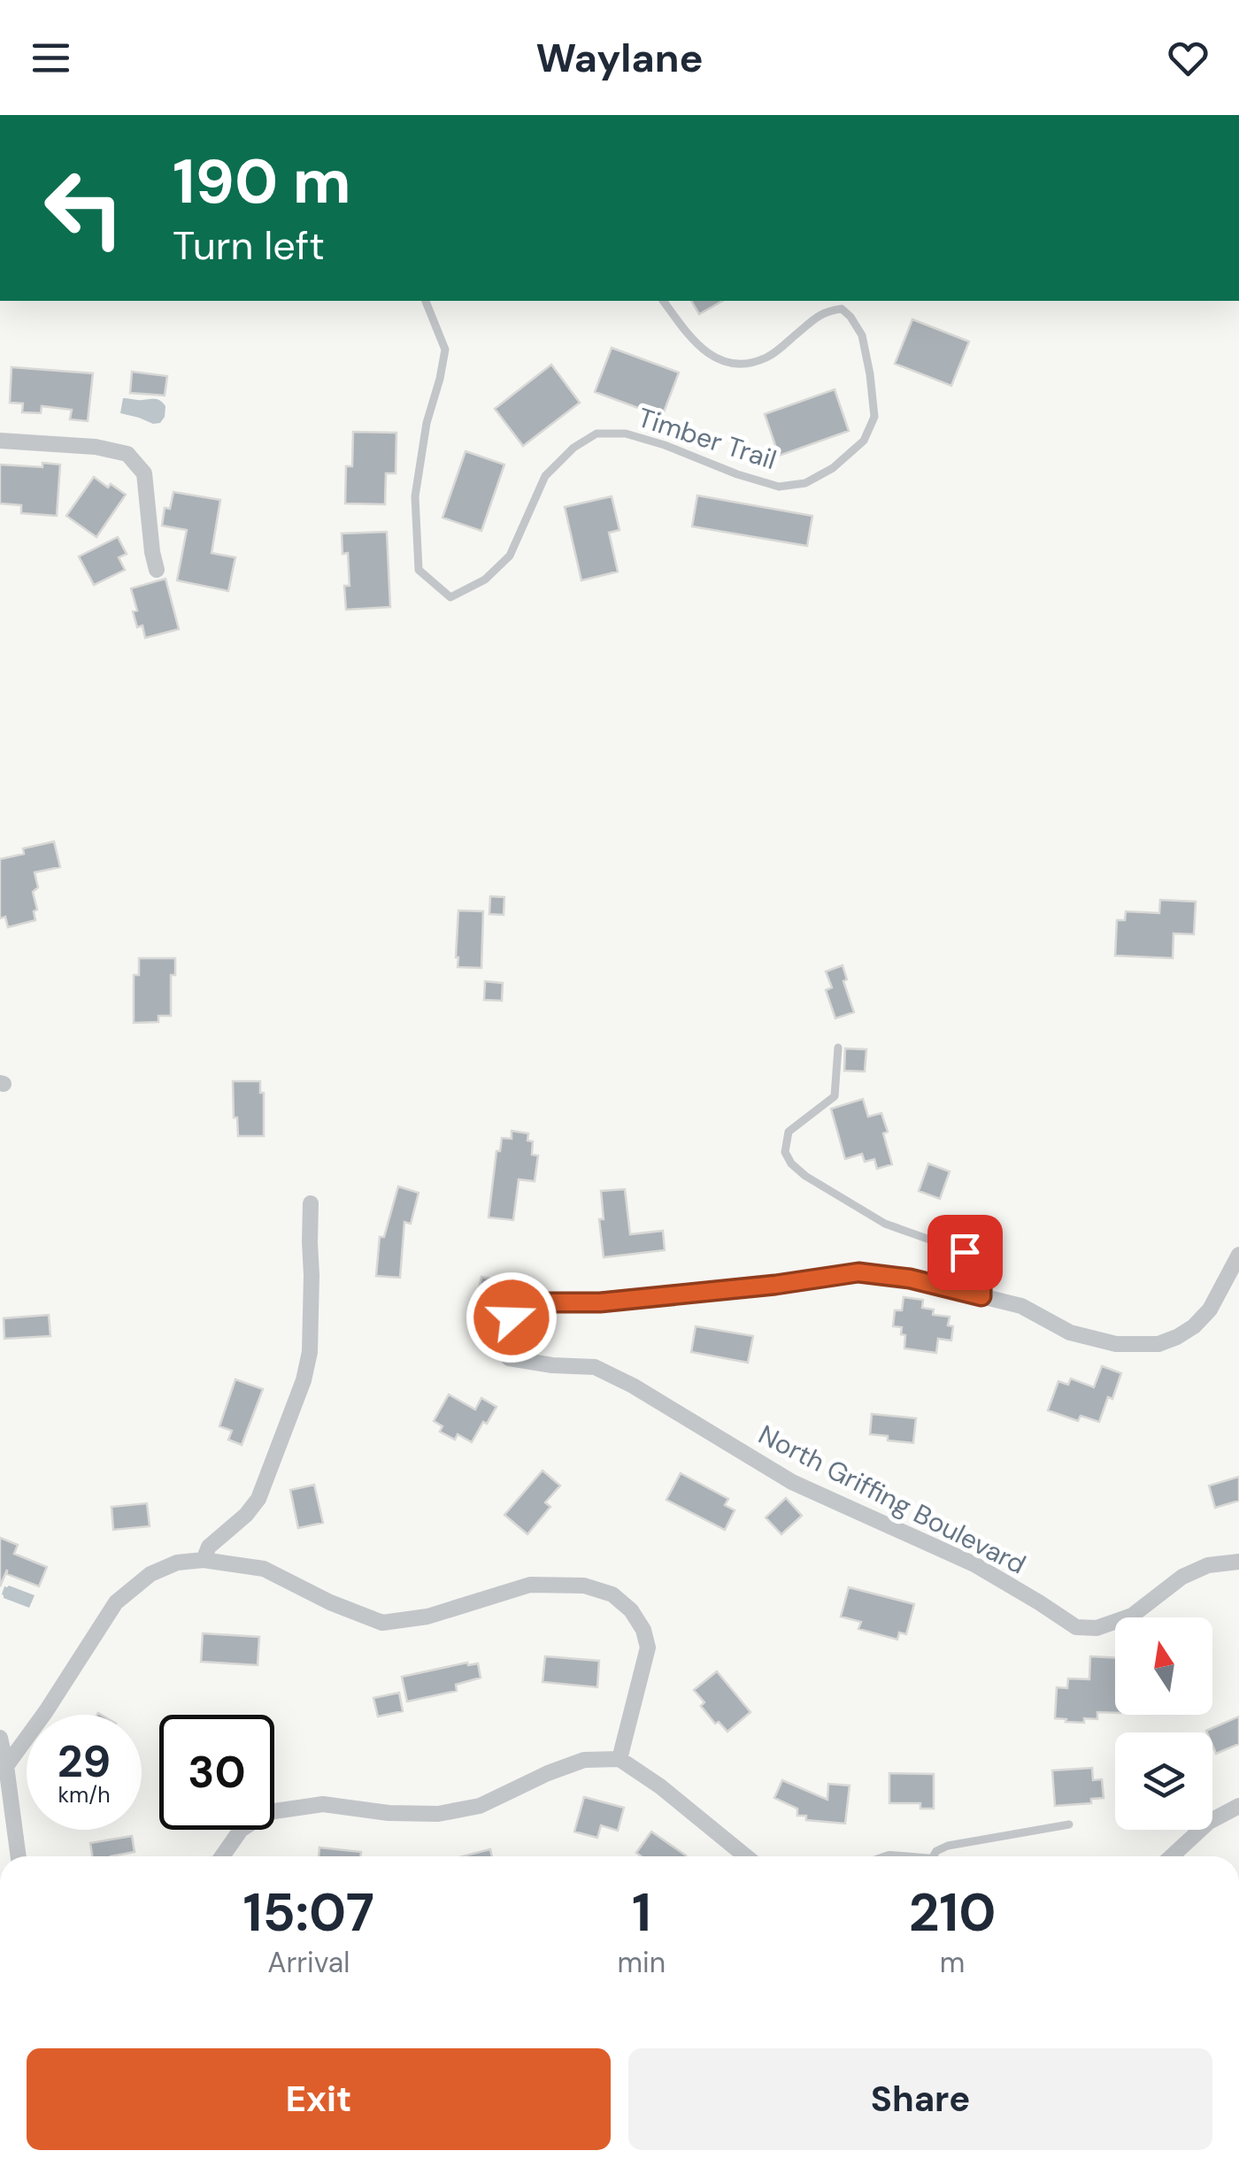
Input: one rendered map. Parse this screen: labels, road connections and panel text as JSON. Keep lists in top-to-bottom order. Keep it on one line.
{"streets":{"street":["North Griffing Boulevard"],"lane":["Timber Trail"]},"north":"top","page":{"header":"Waylane","turn":["190 m","Turn left"],"speed":"29 km/h","limit":"30","eta":["15:07","Arrival","1","min","210","m"],"buttons":["Exit","Share"]}}
